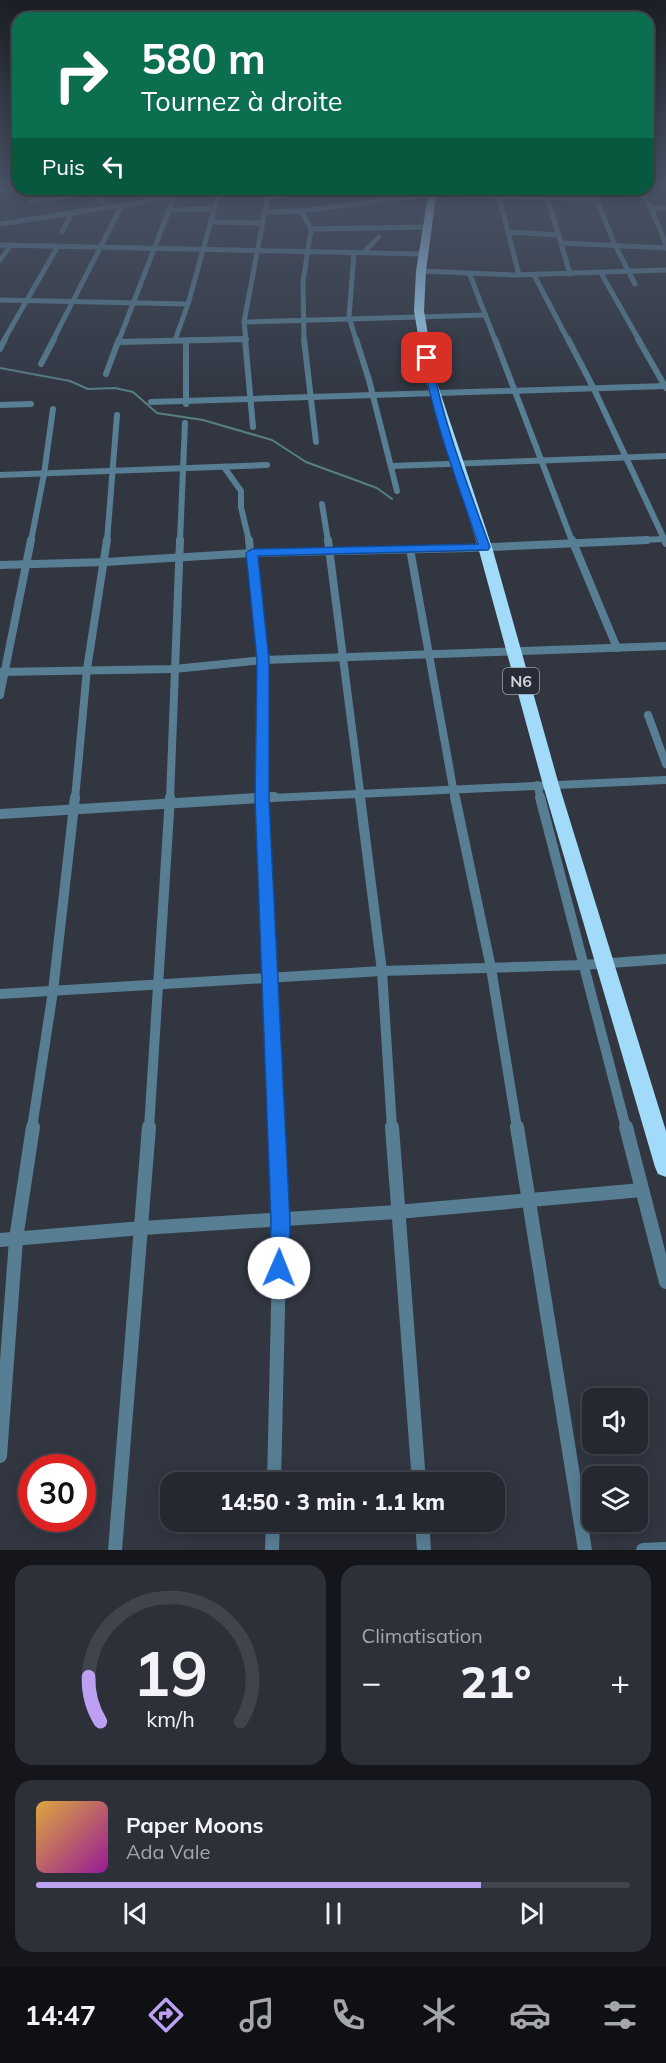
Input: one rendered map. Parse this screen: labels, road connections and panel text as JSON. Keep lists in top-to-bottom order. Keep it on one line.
{"streets":{"highway":["N6"]},"page":{"turn":["580 m","Tournez à droite"],"then":"Puis","limit":"30","trip":"14:50 · 3 min · 1.1 km","tile":"Climatisation","heat":["−","21°","+"],"song":["Paper Moons","Ada Vale"],"tabs":"14:47","gauge":["19","km/h"]}}
